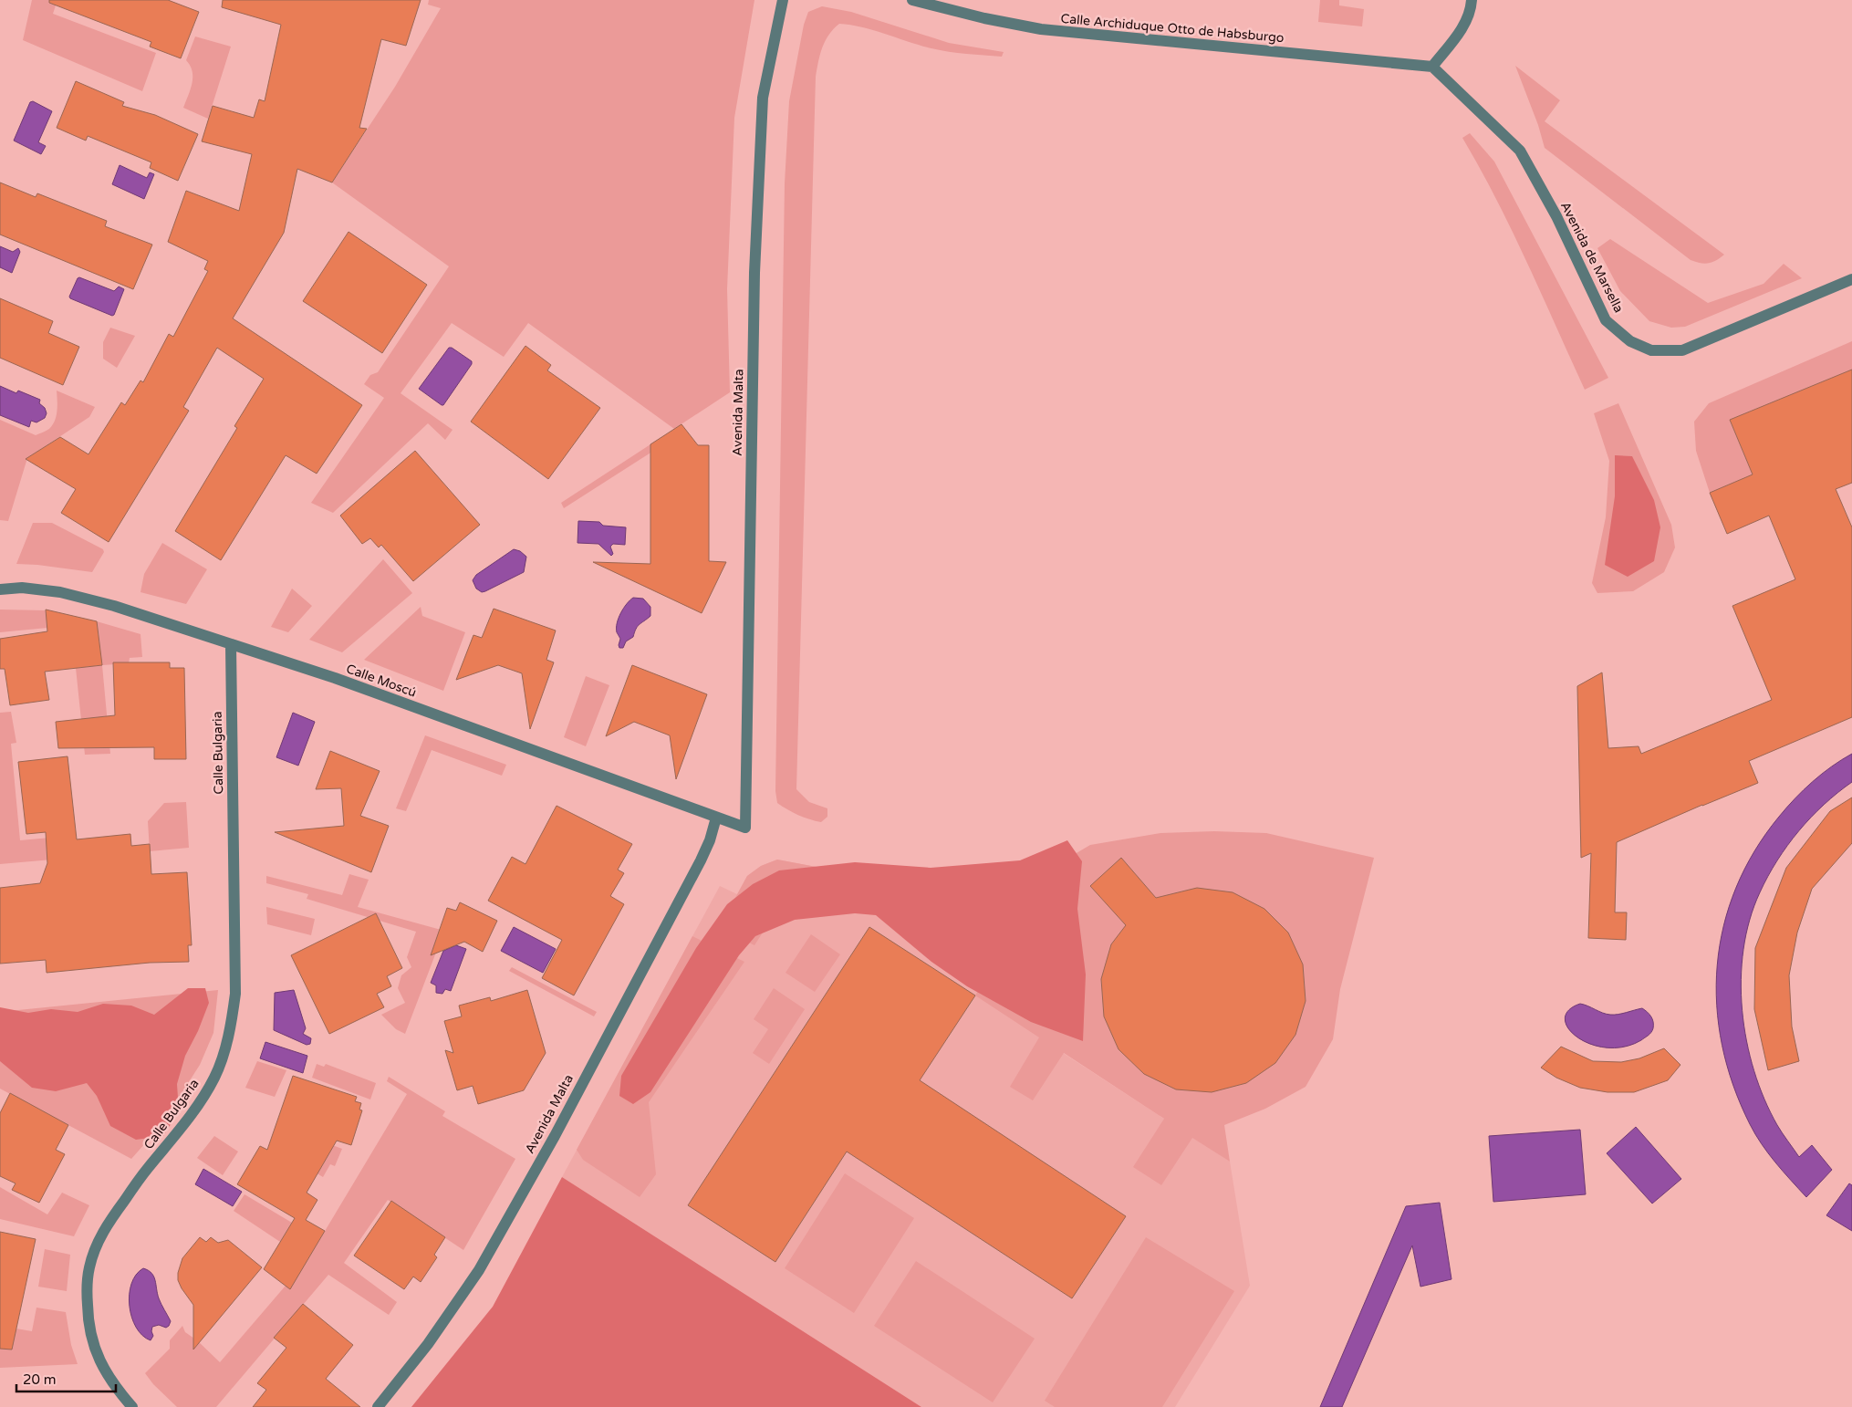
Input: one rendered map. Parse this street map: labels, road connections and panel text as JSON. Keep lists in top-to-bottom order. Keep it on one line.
{"streets":{"street":["Calle Archiduque Otto de Habsburgo","Avenida de Marsella","Avenida Malta","Calle Moscú","Calle Bulgaria"]},"crossings":[["Calle Archiduque Otto de Habsburgo","Avenida de Marsella"],["Avenida Malta","Calle Moscú"],["Calle Moscú","Calle Bulgaria"]],"scale_bar":"20 m"}
